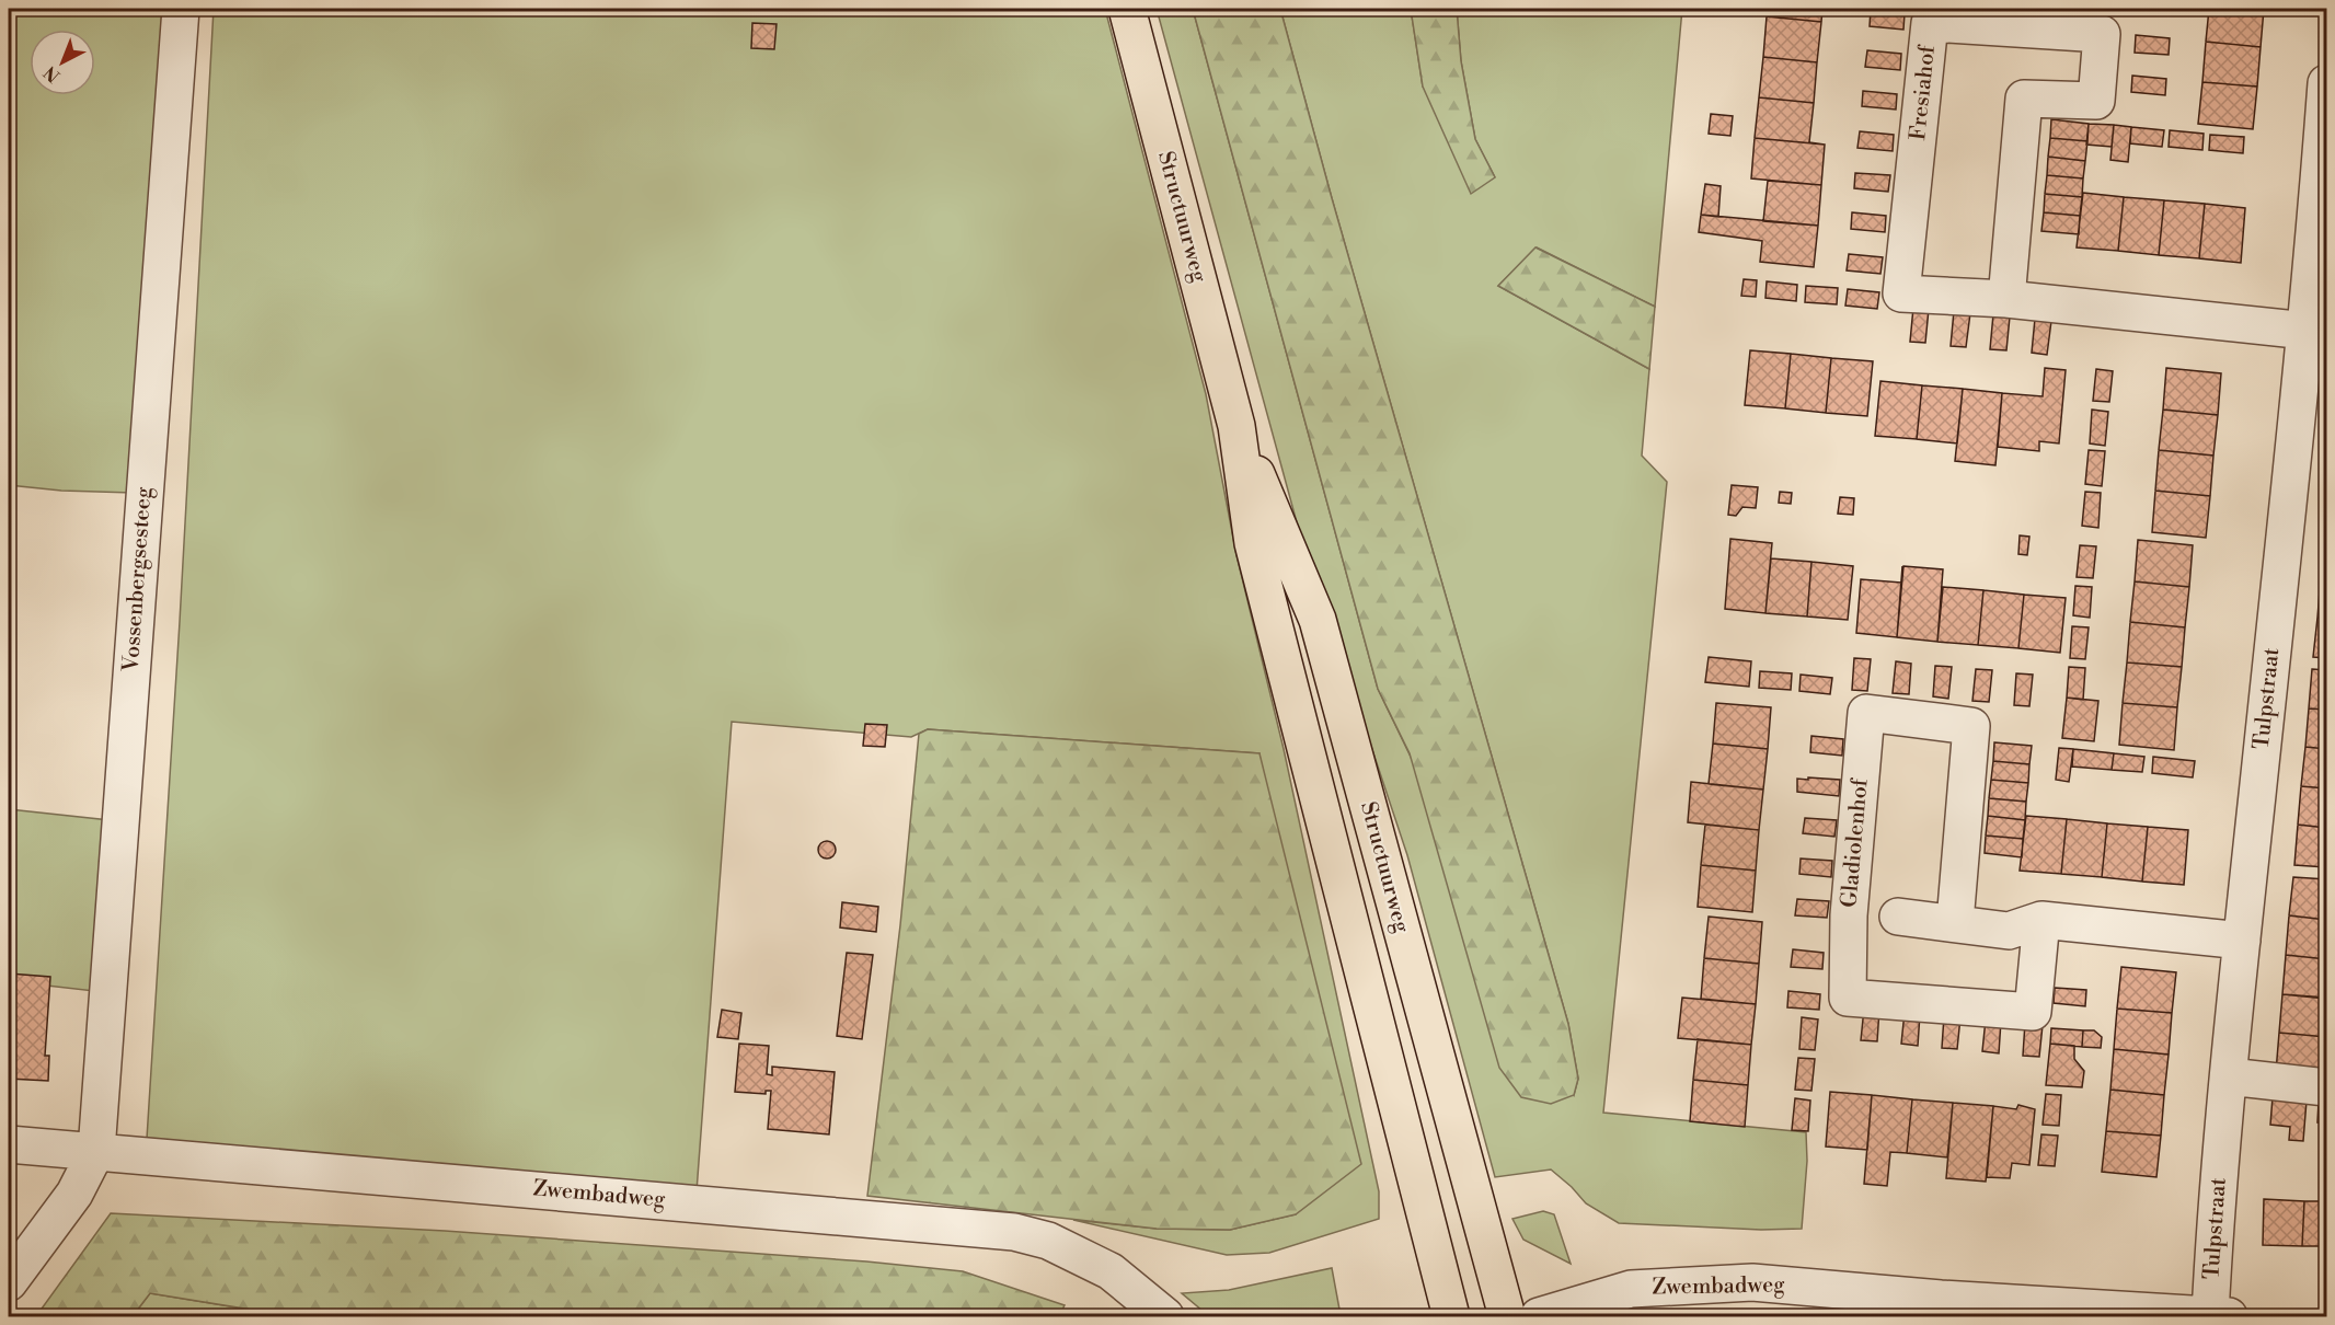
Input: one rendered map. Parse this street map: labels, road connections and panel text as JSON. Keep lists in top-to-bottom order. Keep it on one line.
{"streets":{"main road":["Structuurweg"],"street":["Fresiahof","Vossenbergsesteeg","Tulpstraat","Gladiolenhof","Zwembadweg"]},"crossings":[["Fresiahof","Tulpstraat"],["Vossenbergsesteeg","Zwembadweg"],["Tulpstraat","Zwembadweg"]],"north":"bottom left"}
